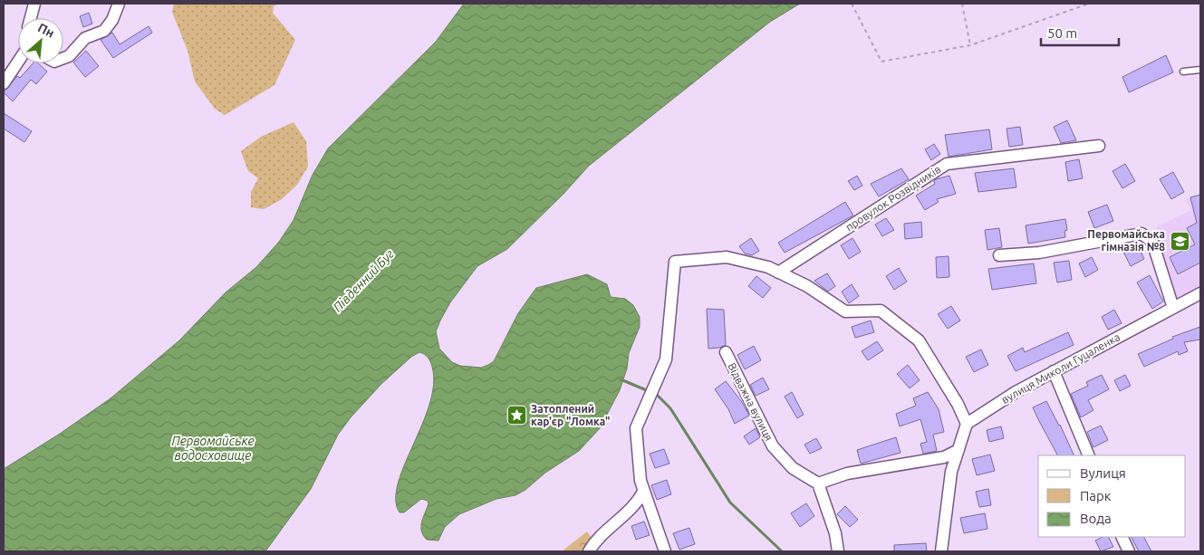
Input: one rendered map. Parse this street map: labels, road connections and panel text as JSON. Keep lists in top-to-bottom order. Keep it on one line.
{"streets":{"street":["провулок Розвідників","вулиця Миколи Гуцаленка","Відважна вулиця"]},"water":["Південний Буг","Первомайське водосховище"],"places":{"school or university":["Первомайська гімназія №8"],"place":["Затоплений кар'єр \"Ломка\""]},"legend":["Вулиця","Парк","Вода"],"scale_bar":"50 m","north":"top right"}
